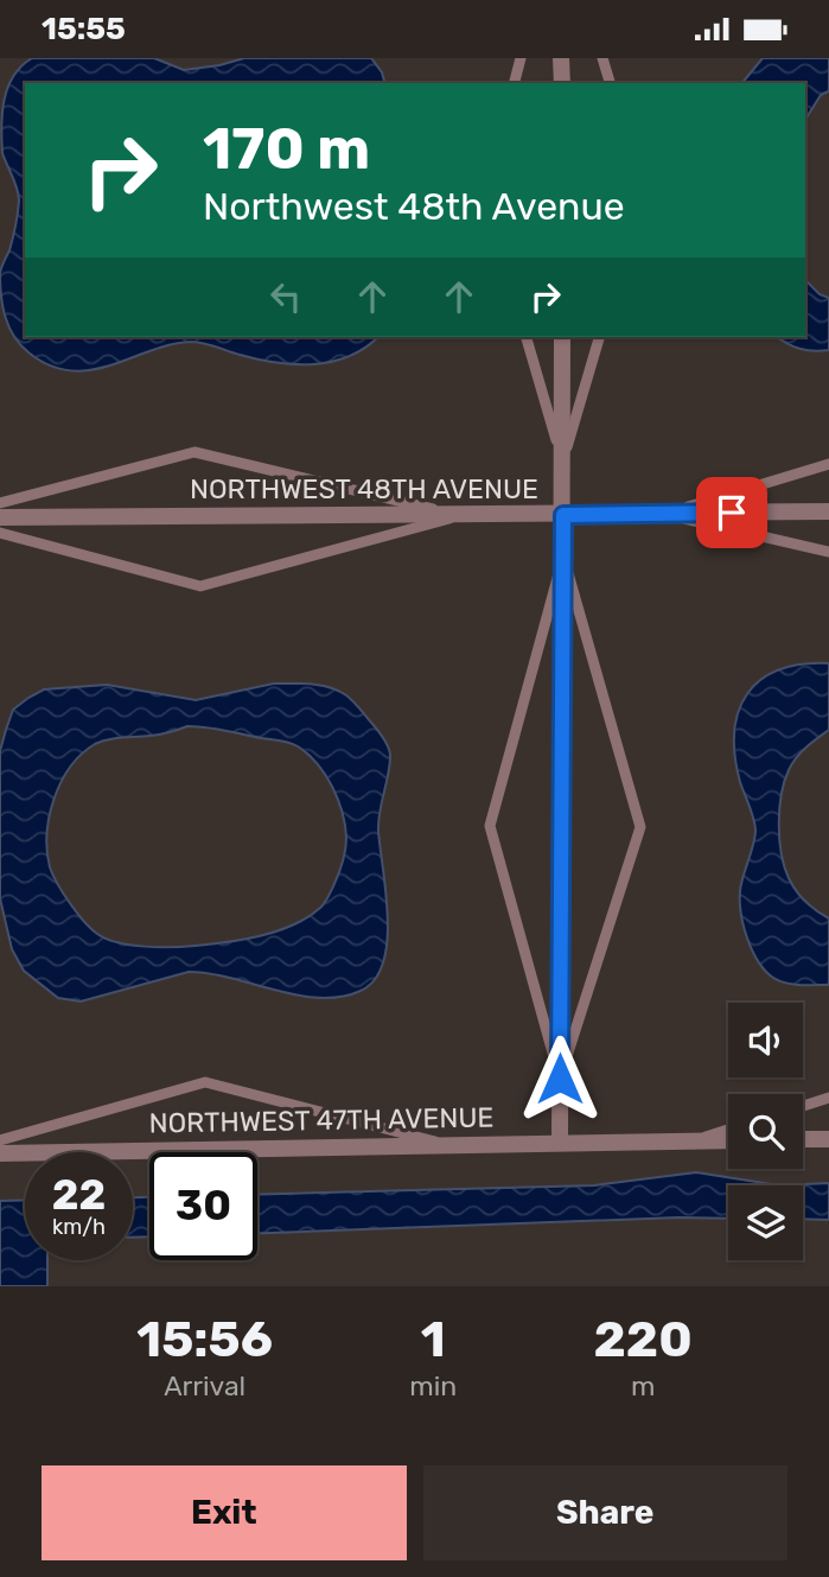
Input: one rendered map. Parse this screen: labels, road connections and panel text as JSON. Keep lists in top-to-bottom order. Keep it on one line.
{"streets":{"street":["NORTHWEST 48TH AVENUE","NORTHWEST 47TH AVENUE"]},"page":{"status":"15:55","turn":["170 m","Northwest 48th Avenue"],"speed":"22 km/h","limit":"30","eta":["15:56","Arrival","1","min","220","m"],"buttons":["Exit","Share"]}}
